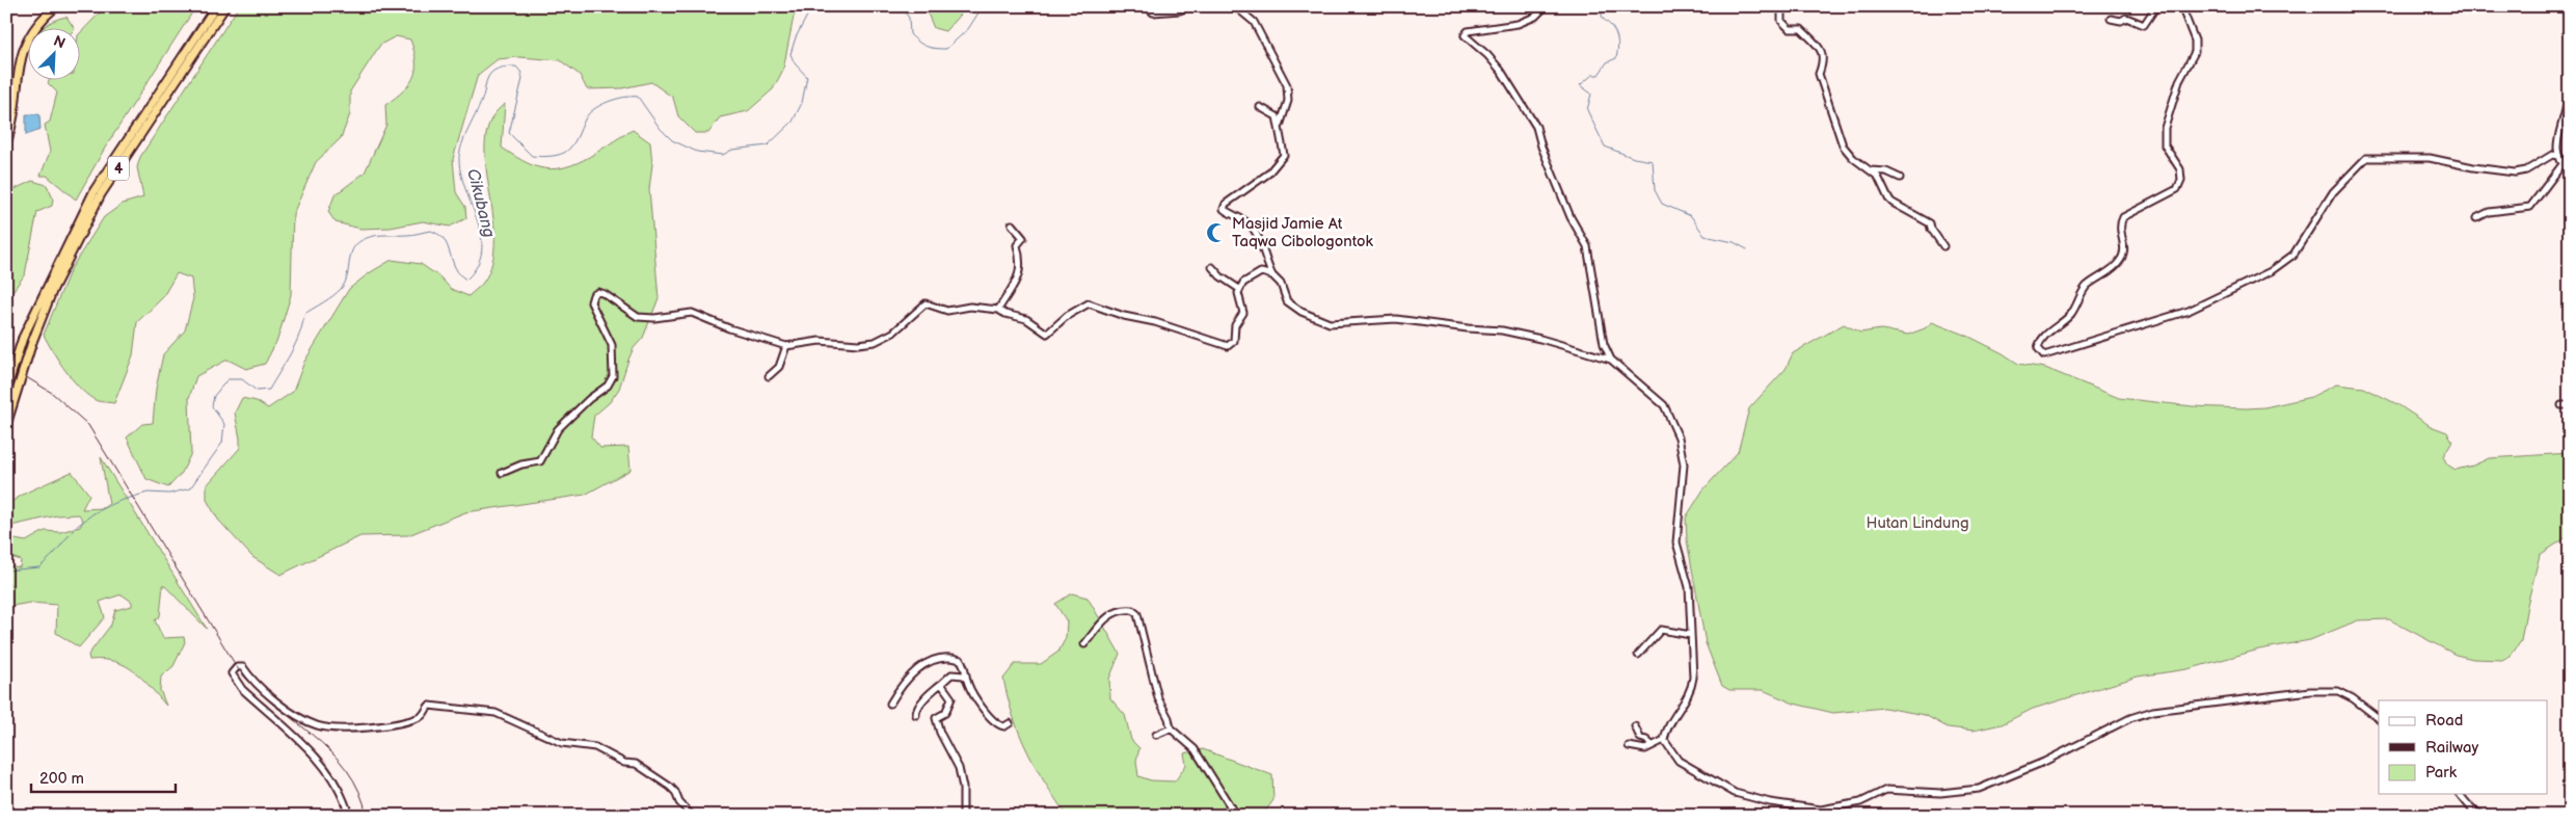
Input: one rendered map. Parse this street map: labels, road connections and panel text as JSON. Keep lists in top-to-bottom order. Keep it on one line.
{"streets":{"highway":["4"]},"water":["Cikubang"],"parks":["Hutan Lindung"],"places":{"mosque":["Masjid Jamie At Taqwa Cibologontok"]},"legend":["Road","Railway","Park"],"scale_bar":"200 m","north":"top right"}
